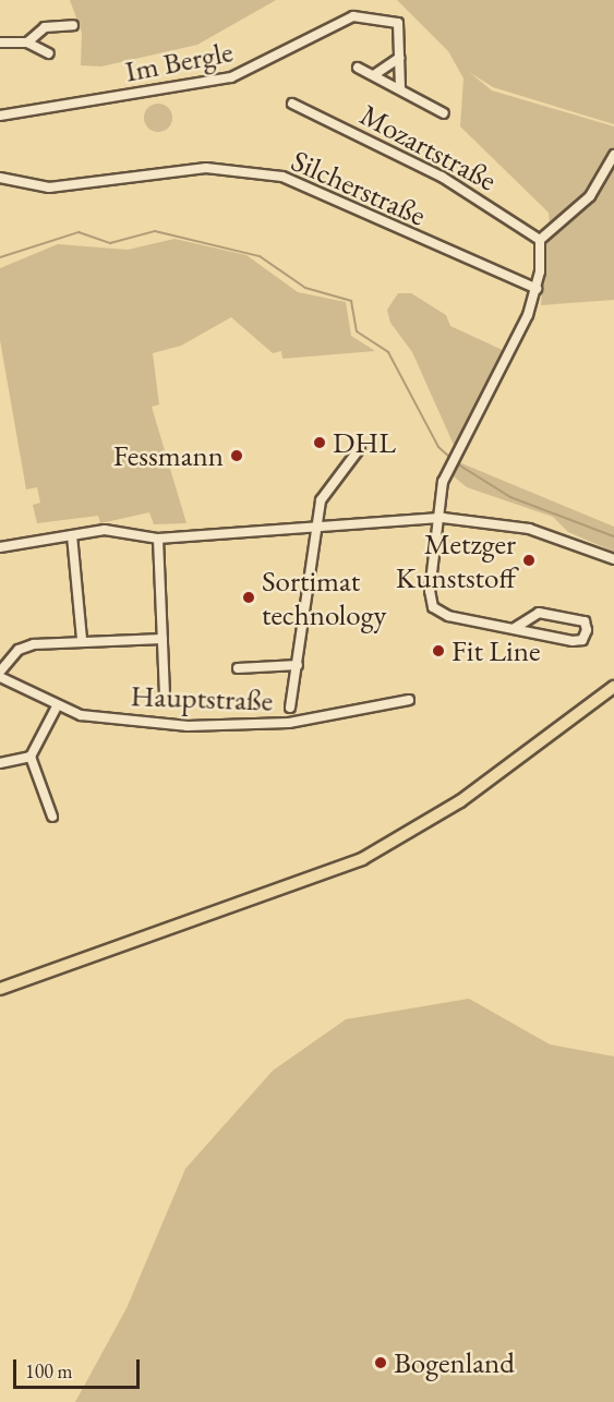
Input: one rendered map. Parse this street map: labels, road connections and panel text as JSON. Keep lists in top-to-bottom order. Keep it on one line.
{"streets":{"street":["Im Bergle","Mozartstraße","Silcherstraße","Hauptstraße"]},"places":["DHL","Fessmann","Metzger Kunststoff","Sortimat technology","Fit Line","Bogenland"],"scale_bar":"100 m"}
